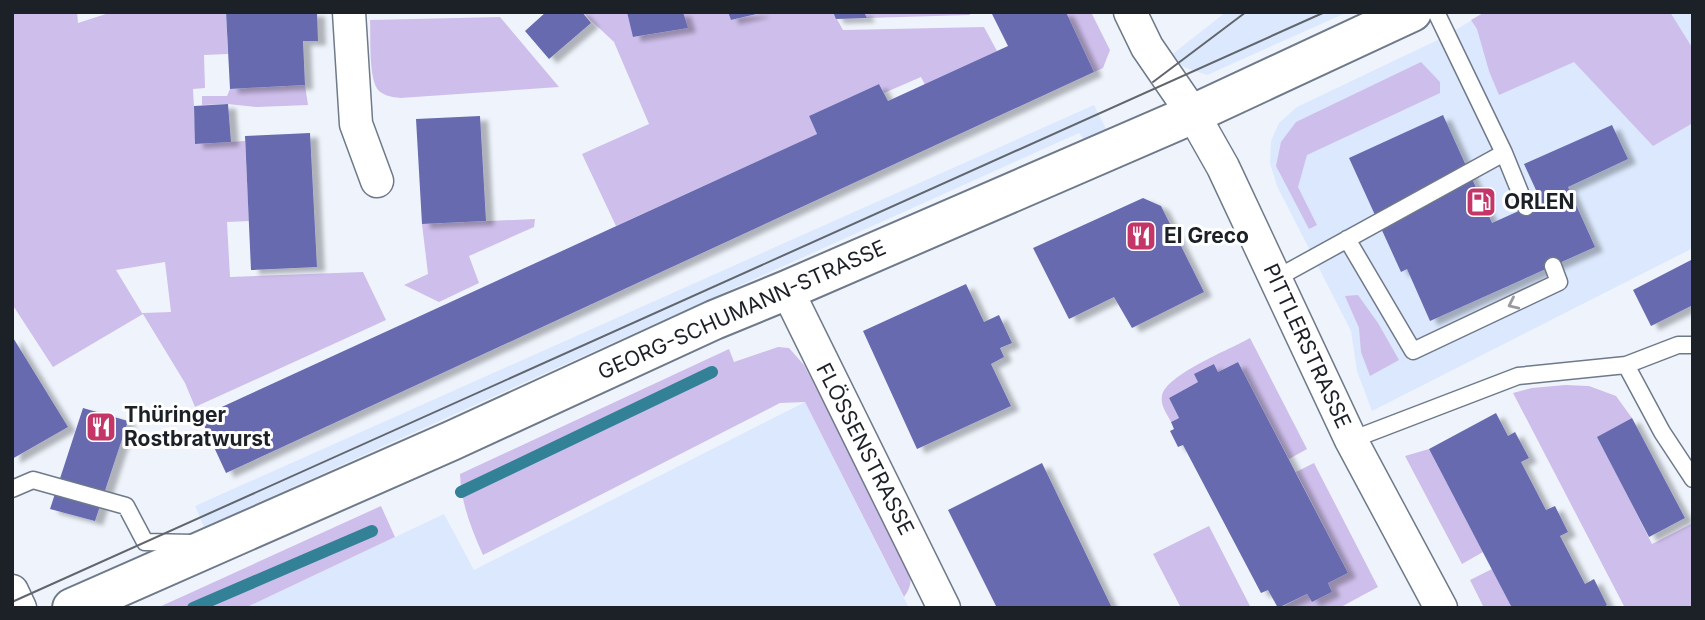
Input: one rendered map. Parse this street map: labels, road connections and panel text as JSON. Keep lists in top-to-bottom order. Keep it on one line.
{"streets":{"street":["GEORG-SCHUMANN-STRASSE","PITTLERSTRASSE","FLÖSSENSTRASSE"]},"crossings":[["GEORG-SCHUMANN-STRASSE","PITTLERSTRASSE"],["GEORG-SCHUMANN-STRASSE","FLÖSSENSTRASSE"]],"places":{"fuel station":["ORLEN"],"restaurant":["El Greco","Thüringer Rostbratwurst"]}}
